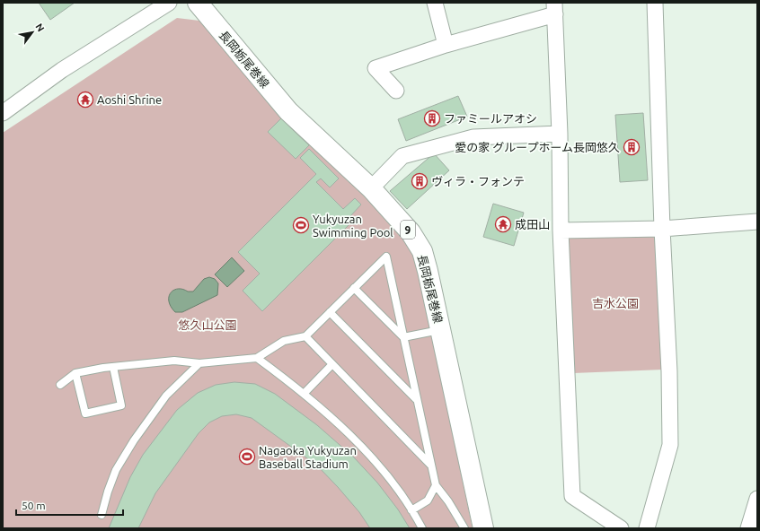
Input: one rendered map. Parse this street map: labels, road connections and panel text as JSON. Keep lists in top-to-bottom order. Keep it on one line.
{"streets":{"main road":["長岡栃尾巻線","9"]},"parks":["吉水公園","悠久山公園"],"places":{"temple":["Aoshi Shrine","成田山"],"building":["ファミールアオシ","愛の家 グループホーム長岡悠久","ヴィラ・フォンテ"],"sports":["Yukyuzan Swimming Pool","Nagaoka Yukyuzan Baseball Stadium"]},"scale_bar":"50 m","north":"top right"}
